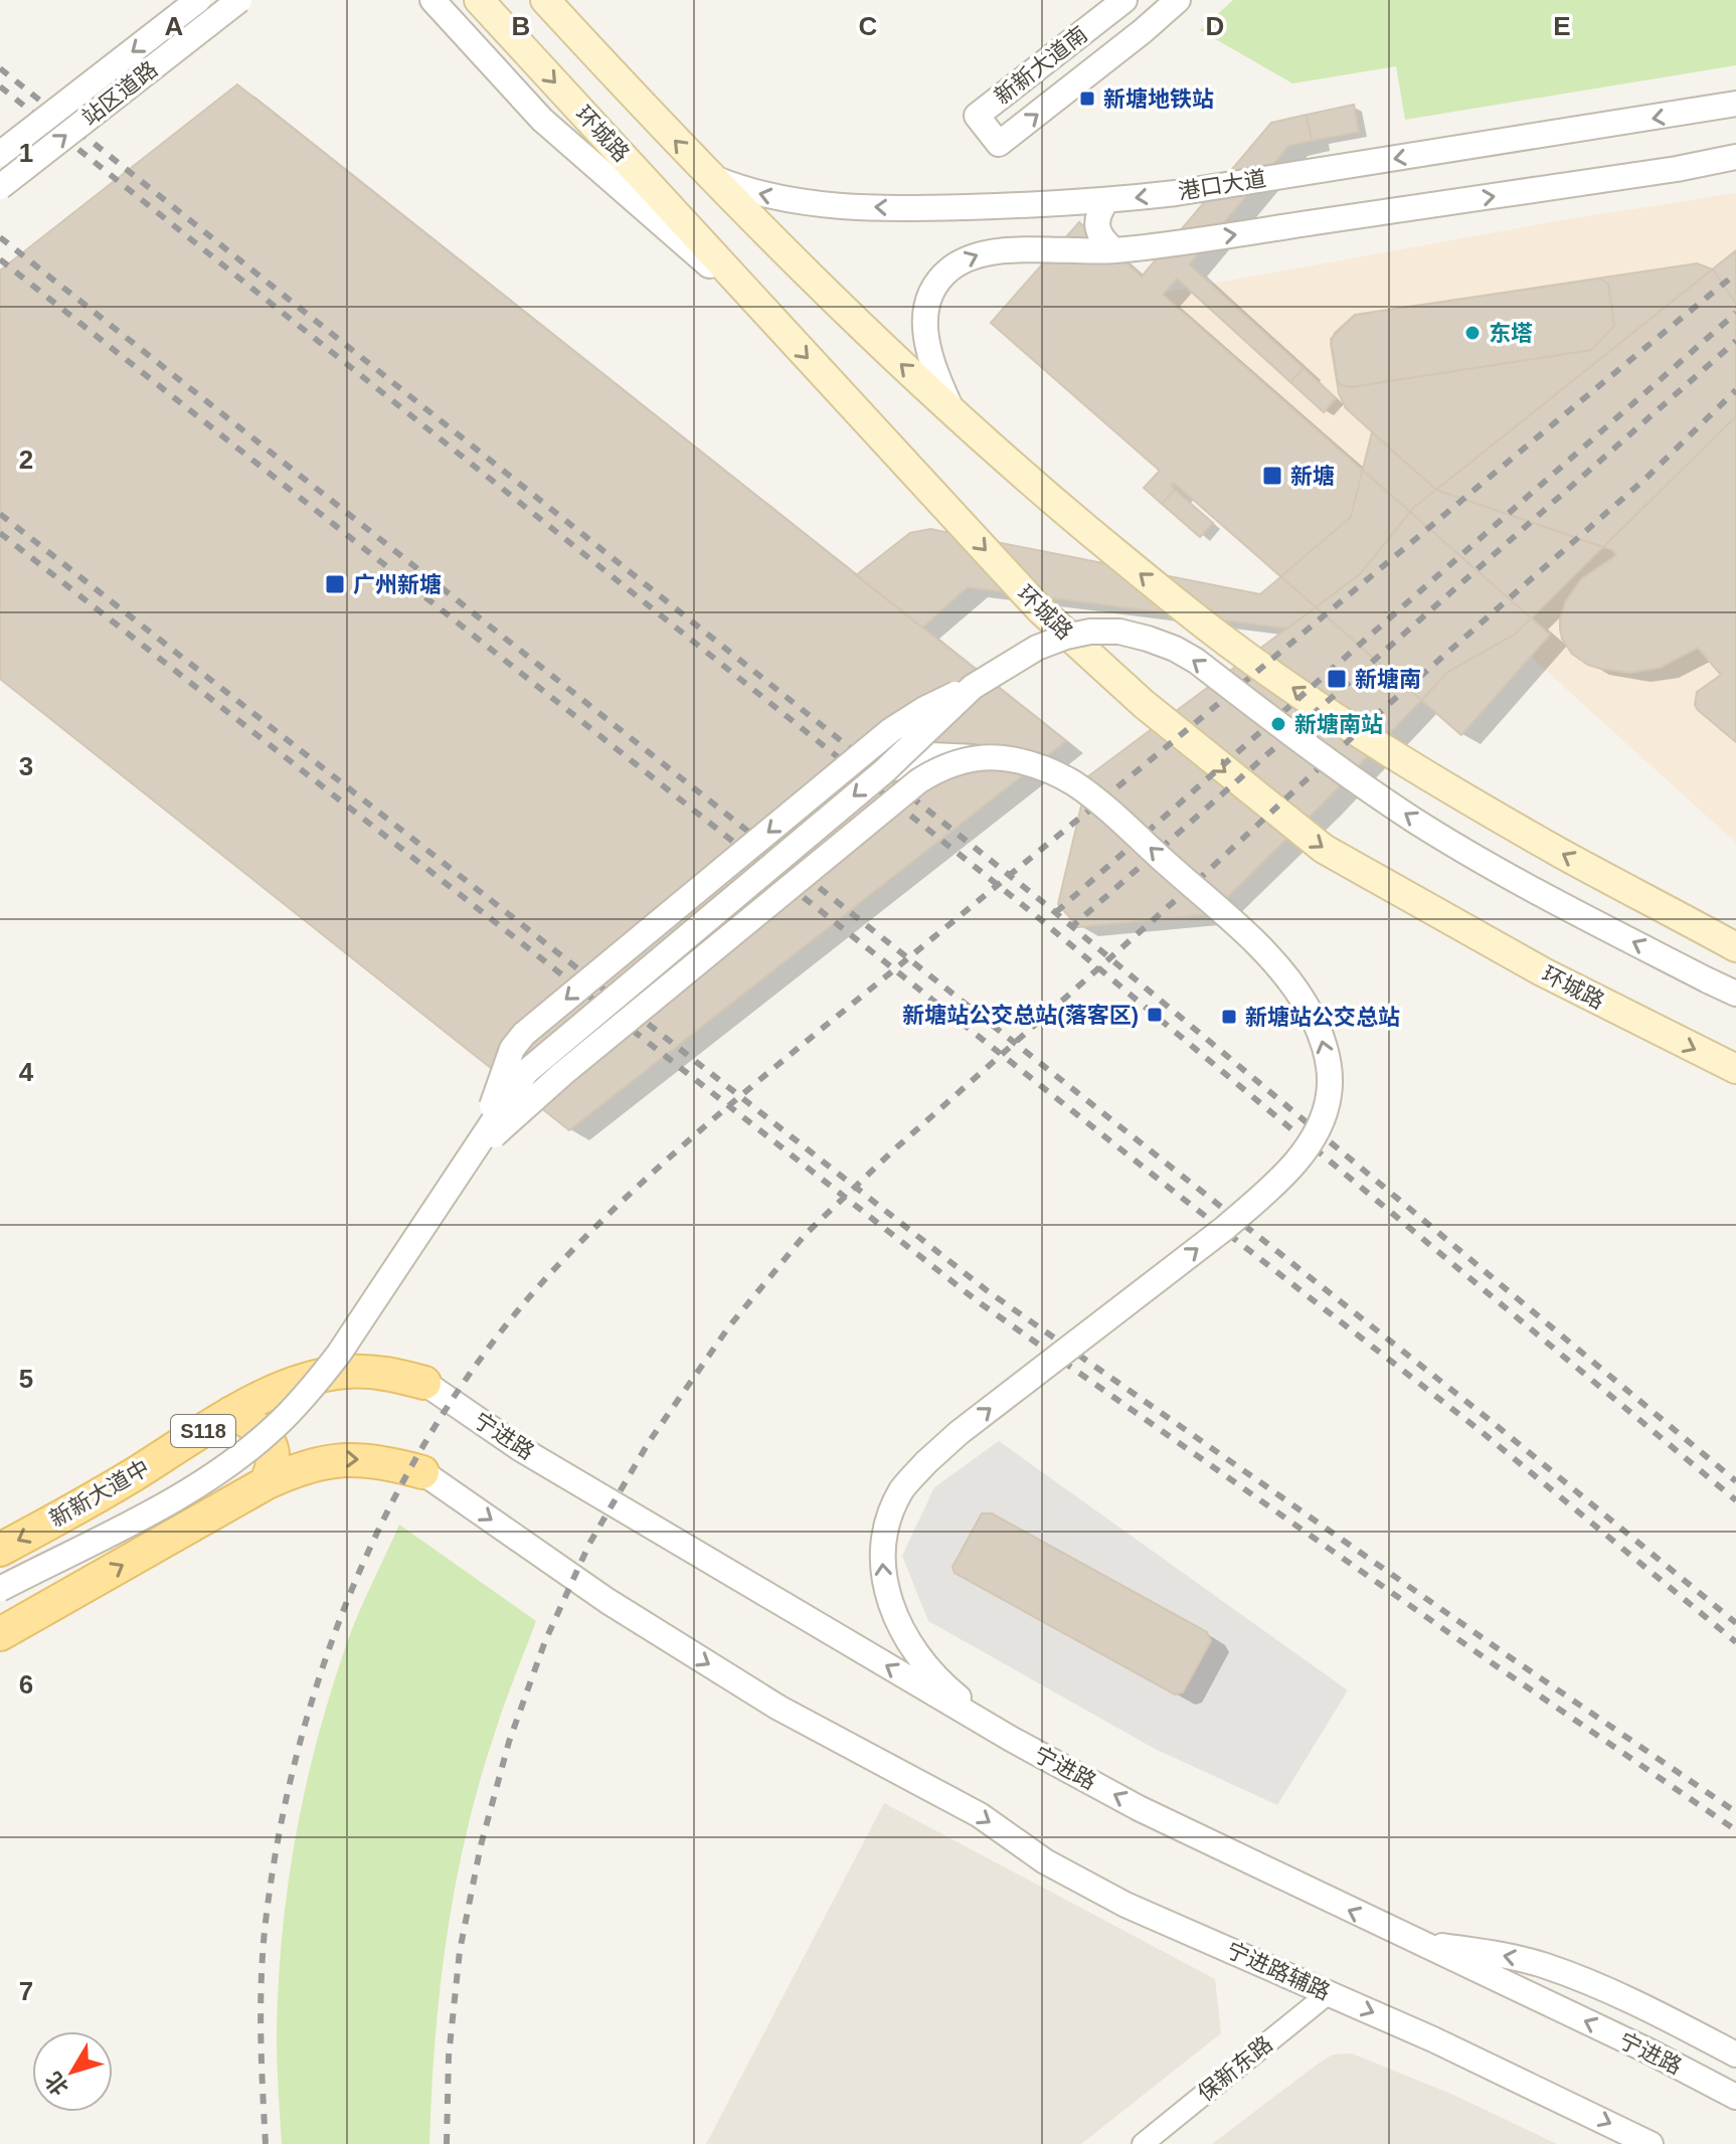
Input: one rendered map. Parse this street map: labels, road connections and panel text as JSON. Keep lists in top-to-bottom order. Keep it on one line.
{"streets":{"main road":["环城路","S118","新新大道中"],"street":["新新大道南","站区道路","港口大道","宁进路","宁进路辅路","保新东路"]},"crossings":[["宁进路","新新大道中"],["宁进路辅路","保新东路"]],"one_way":["宁进路","宁进路辅路"],"places":{"transit":["新塘地铁站","新塘","广州新塘","新塘南","新塘站公交总站(落客区)","新塘站公交总站"],"other":["东塔","新塘南站"]},"north":"bottom left","grid":{"columns":["A","B","C","D","E"],"rows":["1","2","3","4","5","6","7"]}}
